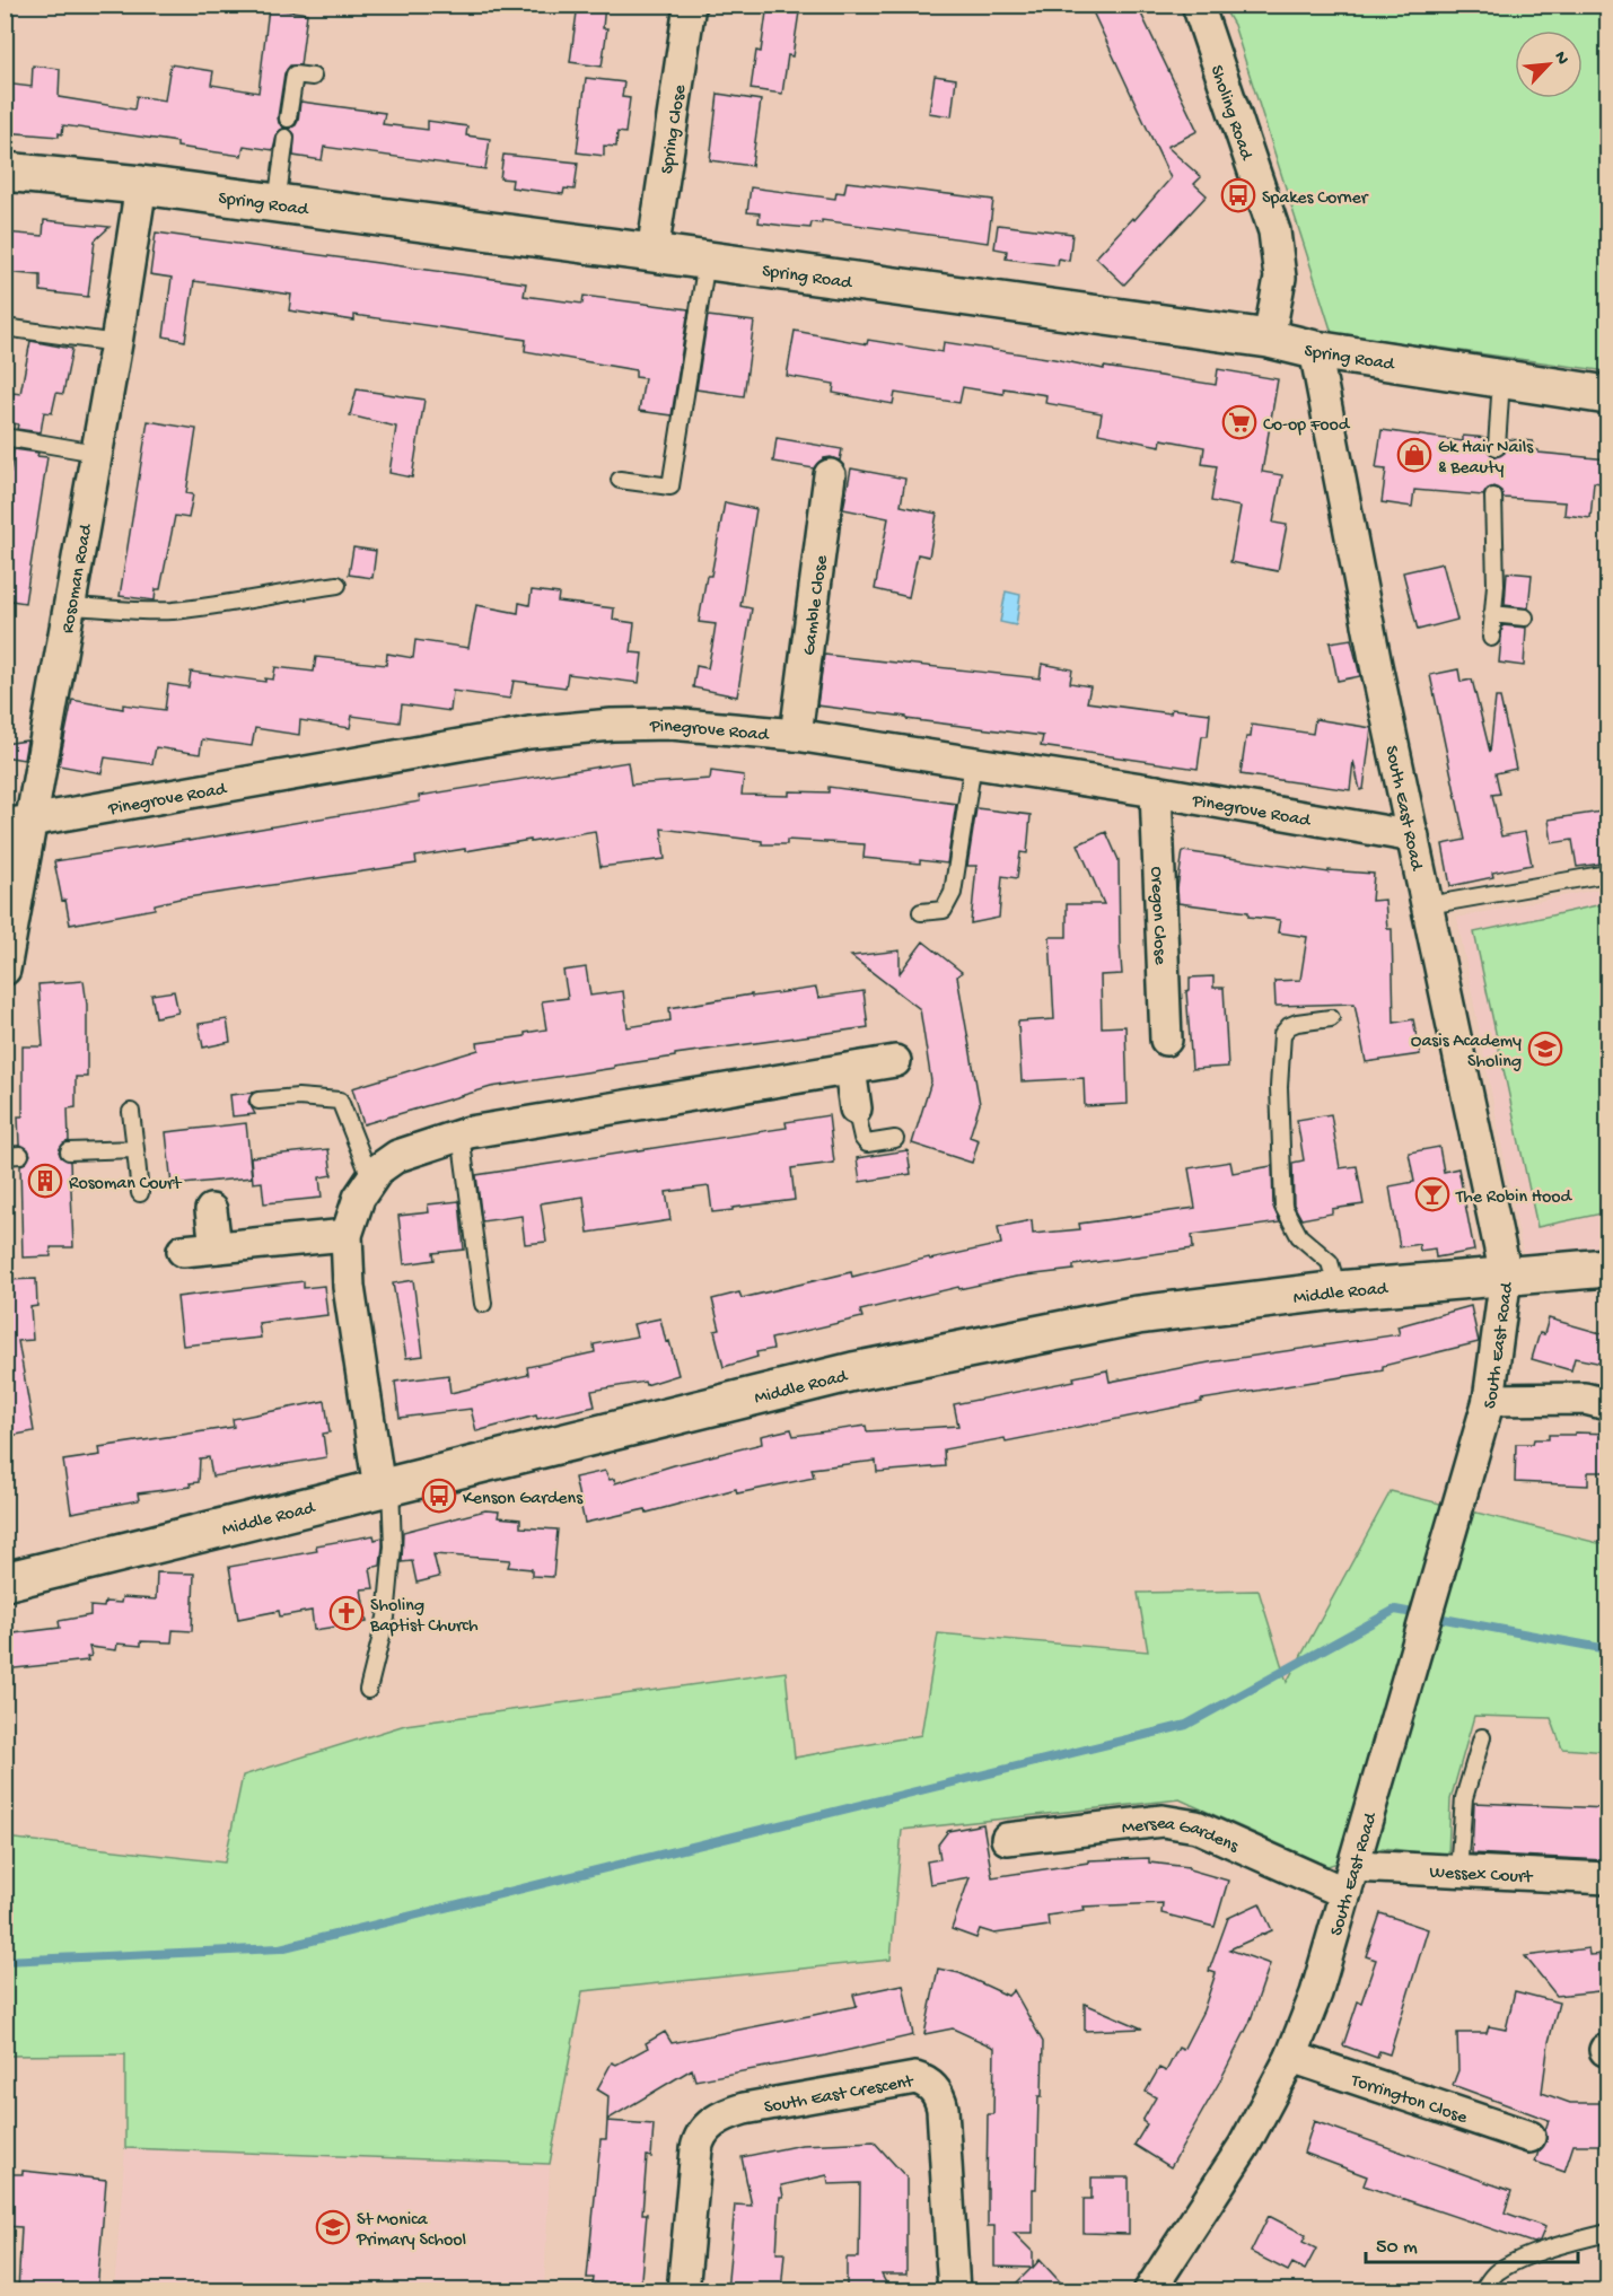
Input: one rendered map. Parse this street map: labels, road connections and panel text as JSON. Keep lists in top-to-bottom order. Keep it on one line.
{"streets":{"street":["Sholing Road","Spring Close","Spring Road","Rosoman Road","Gamble Close","Pinegrove Road","South East Road","Oregon Close","Middle Road","Mersea Gardens","Wessex Court","South East Crescent","Torrington Close"]},"crossings":[["Sholing Road","Spring Road"],["Spring Close","Spring Road"],["Spring Road","Rosoman Road"],["Spring Road","South East Road"],["Rosoman Road","Pinegrove Road"],["Gamble Close","Pinegrove Road"],["Pinegrove Road","South East Road"],["Pinegrove Road","Oregon Close"],["South East Road","Middle Road"],["South East Road","Mersea Gardens"],["South East Road","Wessex Court"],["South East Road","Torrington Close"],["Mersea Gardens","Wessex Court"]],"places":{"bus stop":["Spakes Corner","Kenson Gardens"],"supermarket":["Co-op Food"],"shop":["Gk Hair Nails & Beauty"],"school or university":["Oasis Academy Sholing","St Monica Primary School"],"building":["Rosoman Court"],"bar":["The Robin Hood"],"church":["Sholing Baptist Church"]},"scale_bar":"50 m","north":"top right"}
